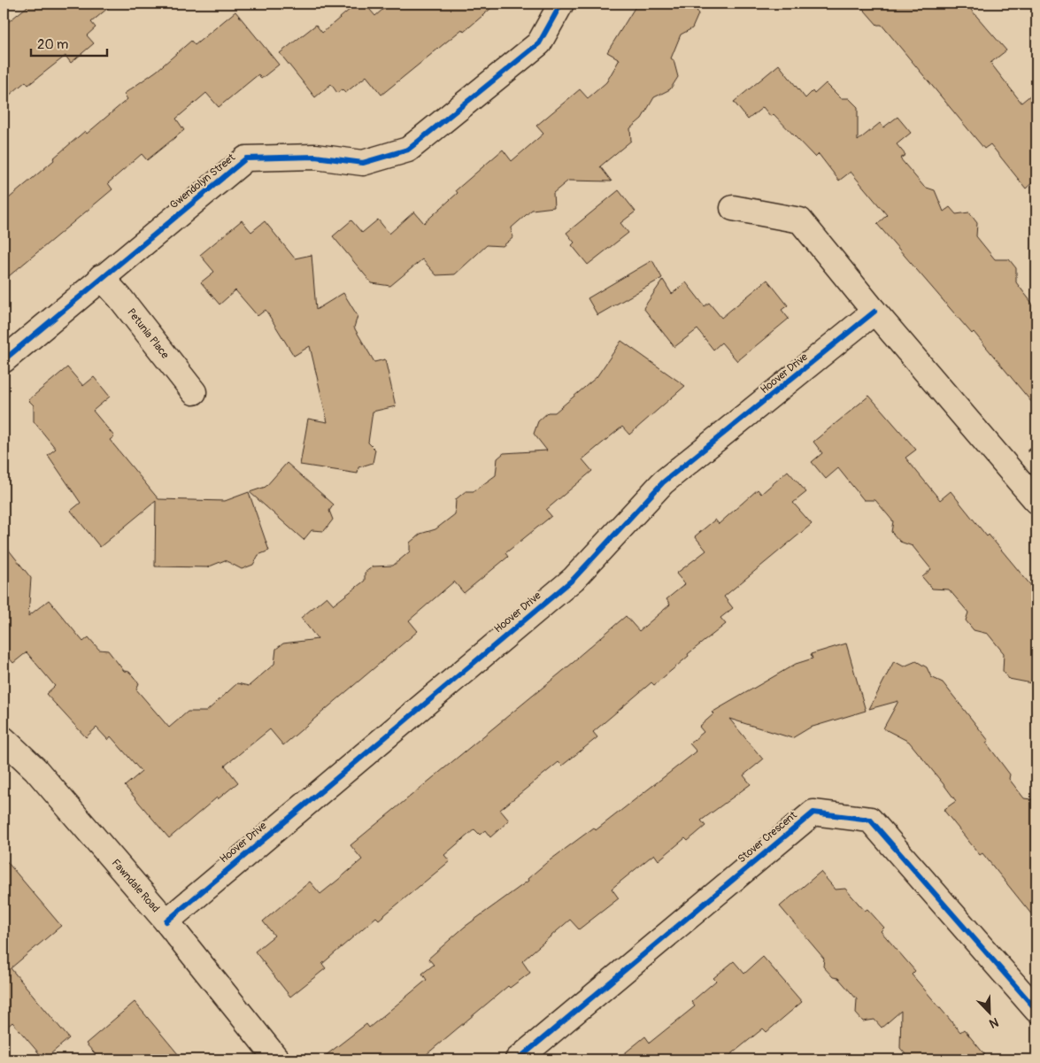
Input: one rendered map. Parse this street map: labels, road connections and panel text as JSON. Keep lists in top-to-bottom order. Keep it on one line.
{"streets":{"street":["Gwendolyn Street","Petunia Place","Hoover Drive","Stover Crescent","Fawndale Road"]},"crossings":[["Gwendolyn Street","Petunia Place"],["Hoover Drive","Fawndale Road"]],"scale_bar":"20 m","north":"bottom right"}
